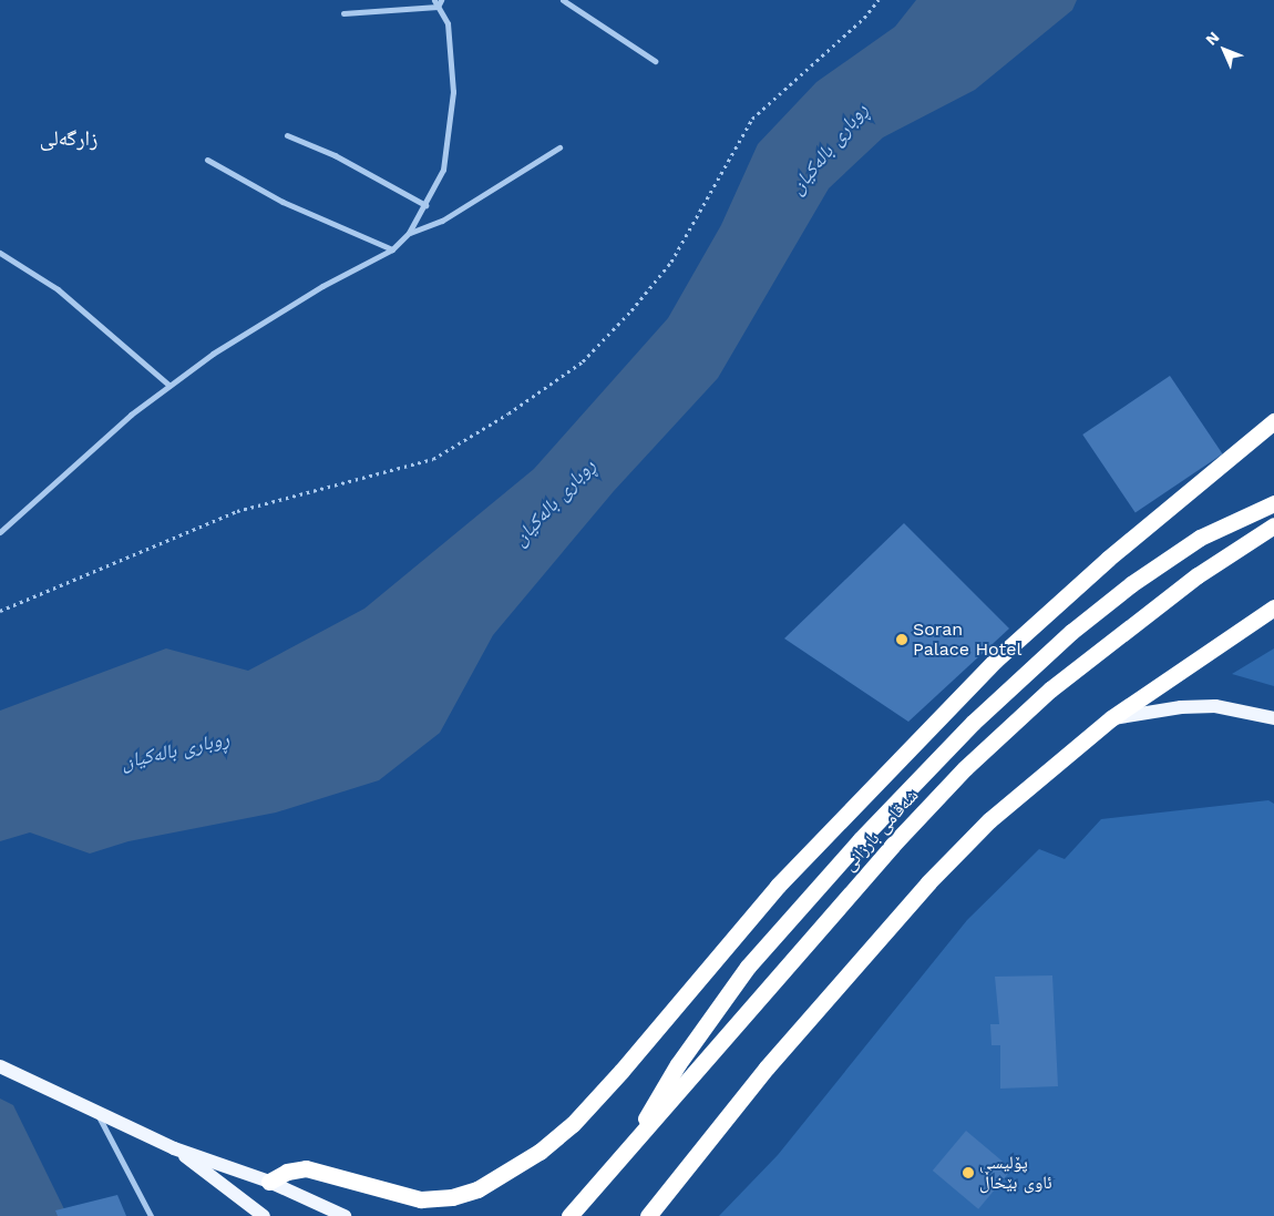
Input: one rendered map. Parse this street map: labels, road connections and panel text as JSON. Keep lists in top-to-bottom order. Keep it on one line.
{"streets":{"highway":["شەقامی بارزانی"]},"districts":["زارگەلی"],"water":["ڕوباری بالەکیان"],"places":["Soran Palace Hotel","پۆلیسی ئاوی بێخاڵ"],"north":"top left"}
